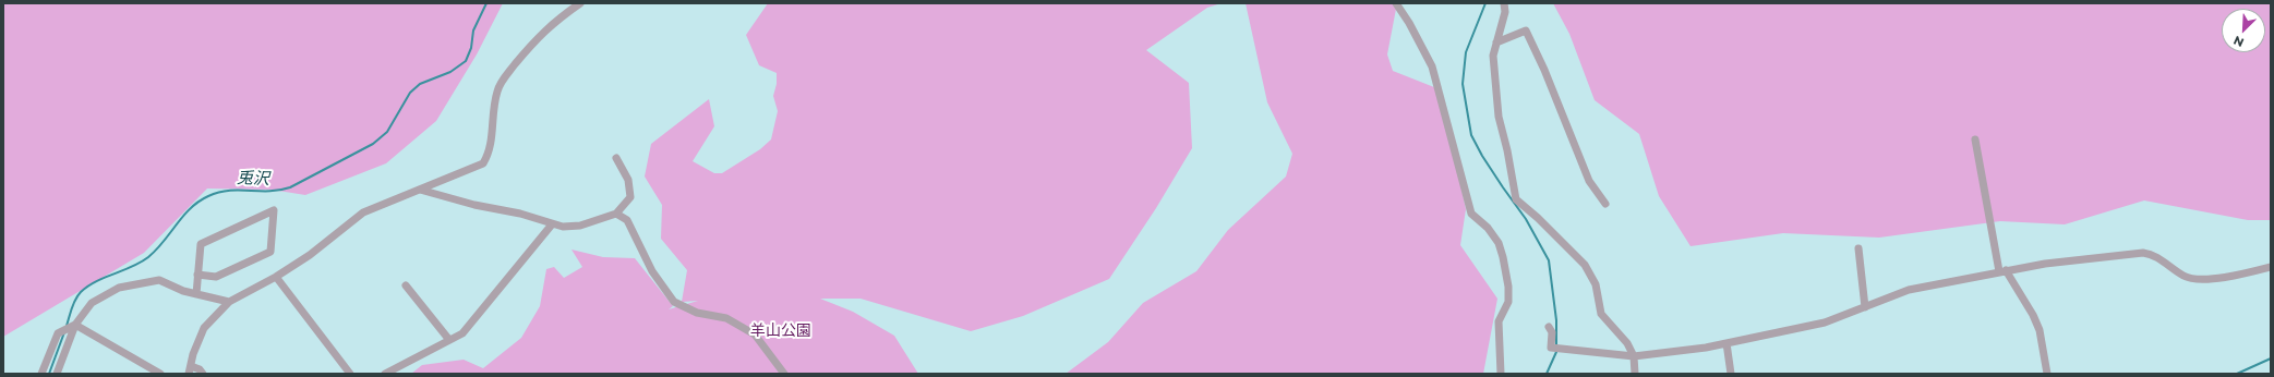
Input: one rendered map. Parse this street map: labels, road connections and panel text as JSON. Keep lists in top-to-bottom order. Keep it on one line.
{"water":["兎沢"],"parks":["羊山公園"],"north":"bottom left"}
